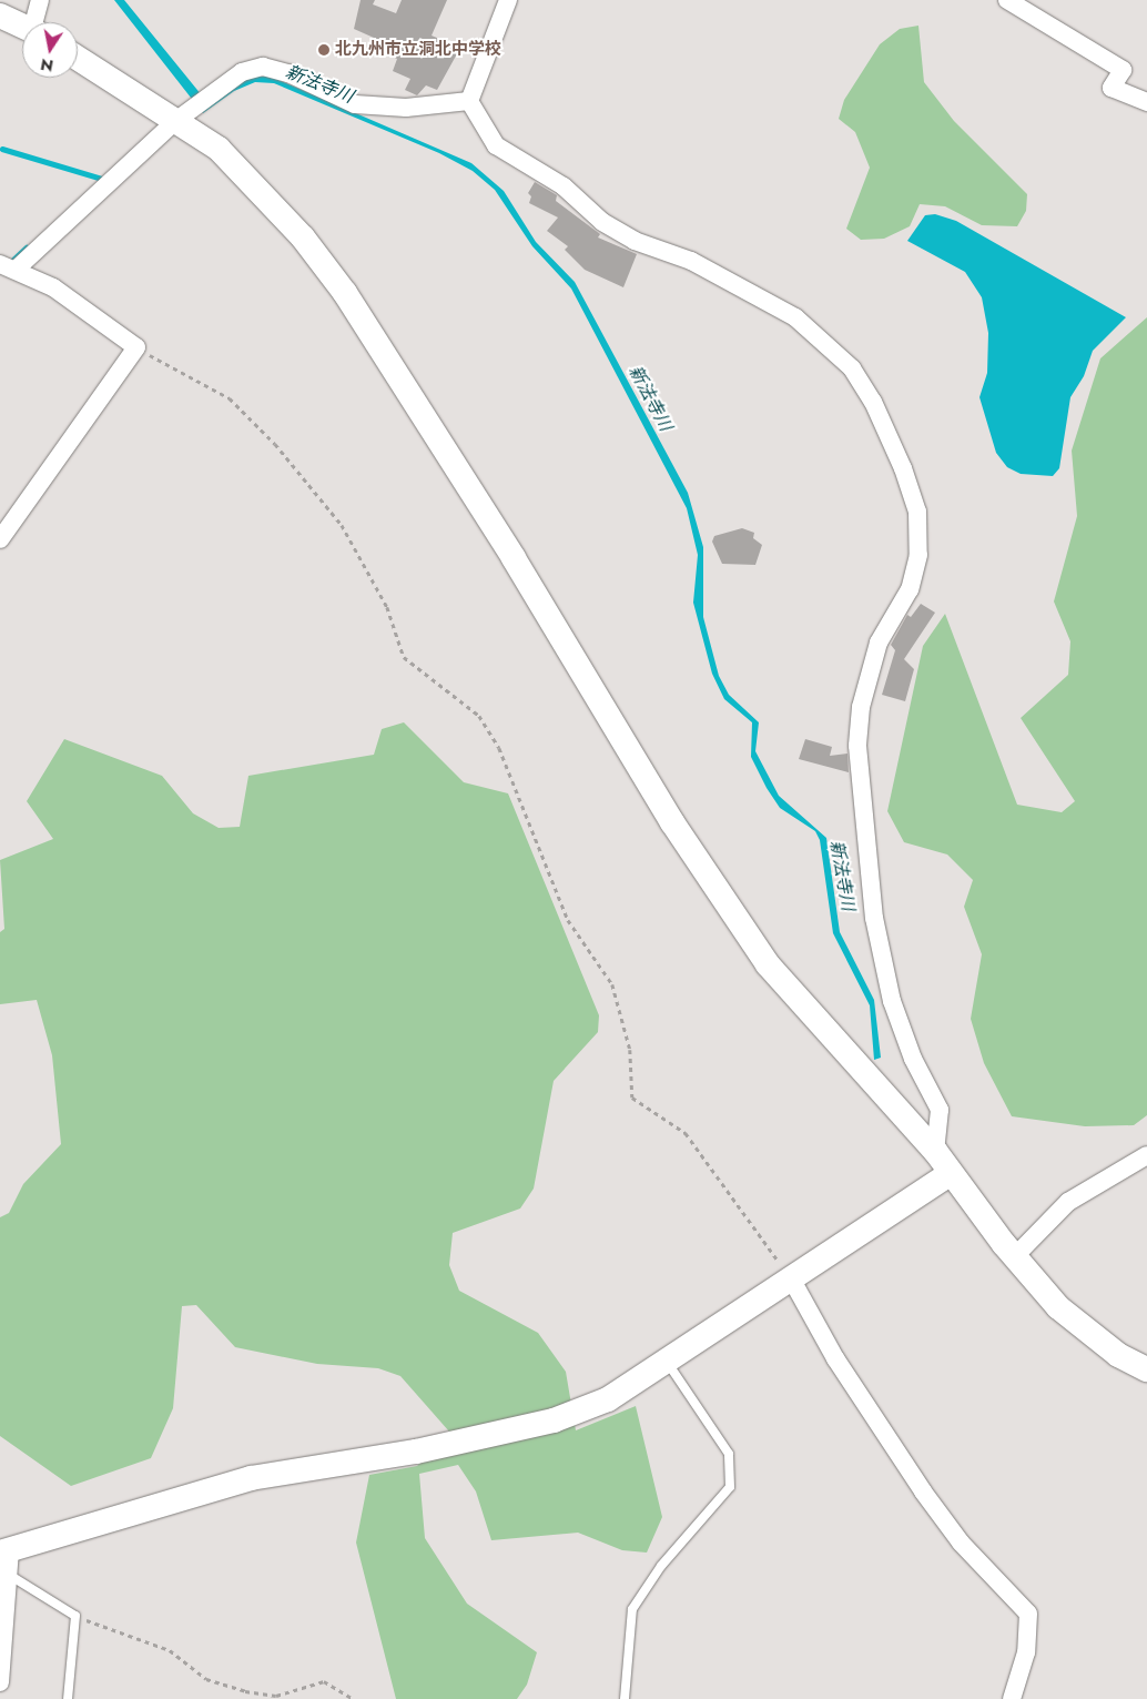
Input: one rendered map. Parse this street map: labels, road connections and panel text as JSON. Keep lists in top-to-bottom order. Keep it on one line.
{"water":["新法寺川"],"places":["北九州市立洞北中学校"],"north":"bottom"}
